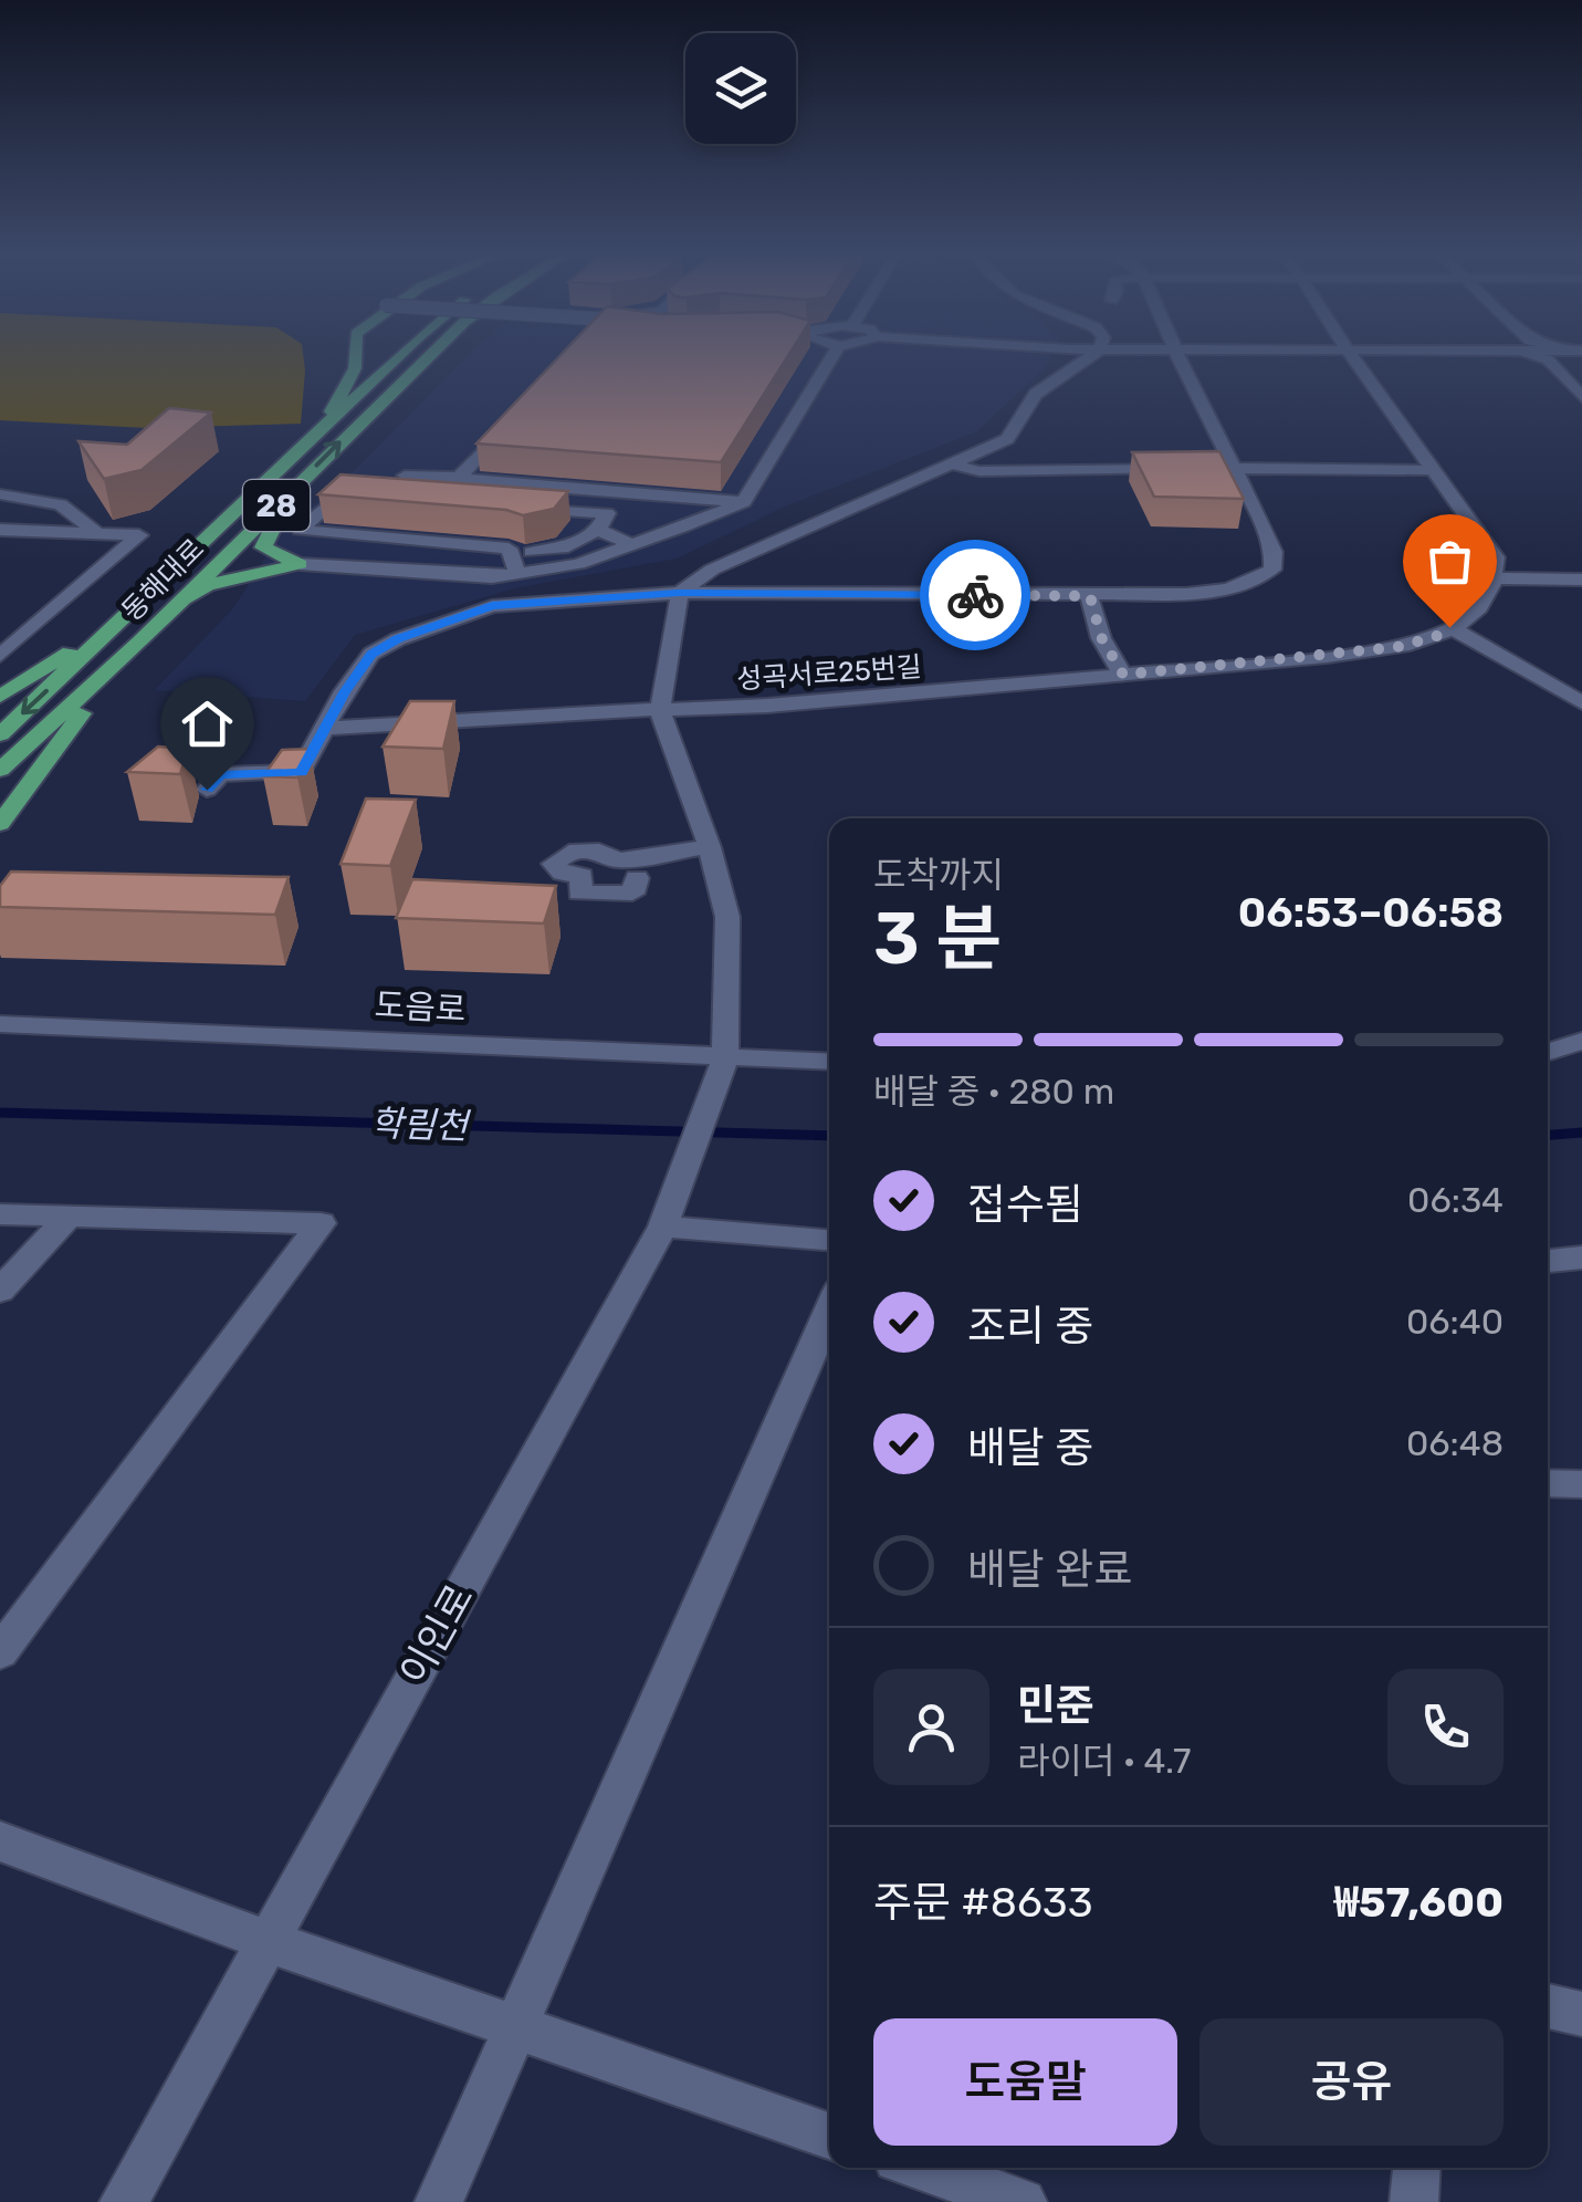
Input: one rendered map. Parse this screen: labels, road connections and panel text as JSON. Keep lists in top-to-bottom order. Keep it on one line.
{"streets":{"main road":["28","동해대로"],"street":["성곡서로25번길","도음로","이인로"]},"crossings":[["성곡서로25번길","이인로"],["도음로","이인로"]],"water":["학림천"],"page":{"heading":["3 분","도착까지","06:53–06:58"],"panel":["민준","라이더 · 4.7","주문 #8633","₩57,600"],"bar":"배달 중 · 280 m","list":[["접수됨","06:34"],["조리 중","06:40"],["배달 중","06:48"],"배달 완료"],"buttons":["도움말","공유"]}}
